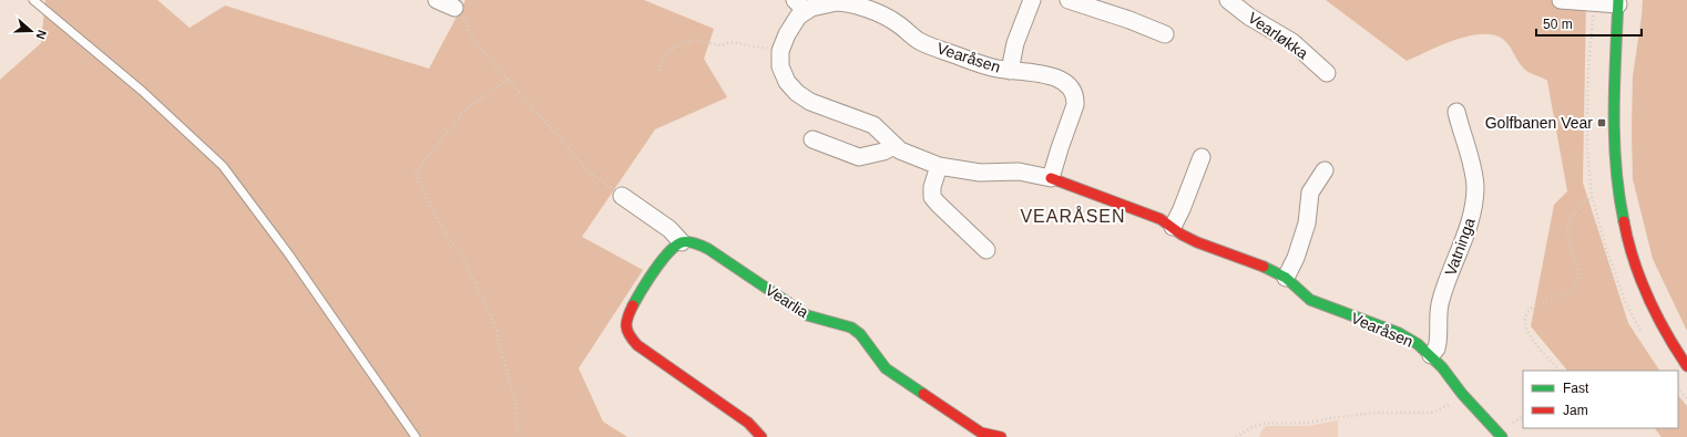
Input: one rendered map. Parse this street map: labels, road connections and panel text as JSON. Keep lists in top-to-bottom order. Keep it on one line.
{"streets":{"street":["Vearløkka","Vearåsen","Vatninga","Vearlia"]},"crossings":[["Vearåsen","Vatninga"]],"districts":["VEARÅSEN"],"places":{"transit":["Golfbanen Vear"]},"legend":["Fast","Jam"],"scale_bar":"50 m","north":"right"}
